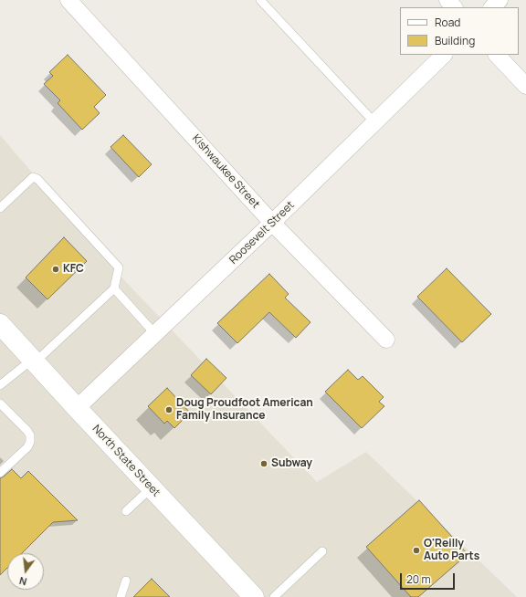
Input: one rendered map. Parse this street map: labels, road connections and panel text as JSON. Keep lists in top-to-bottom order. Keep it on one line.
{"streets":{"main road":["North State Street"],"street":["Kishwaukee Street","Roosevelt Street"]},"crossings":[["Kishwaukee Street","Roosevelt Street"],["Roosevelt Street","North State Street"]],"places":["KFC","Doug Proudfoot American Family Insurance","Subway","O'Reilly Auto Parts"],"legend":["Road","Building"],"scale_bar":"20 m","north":"bottom"}
